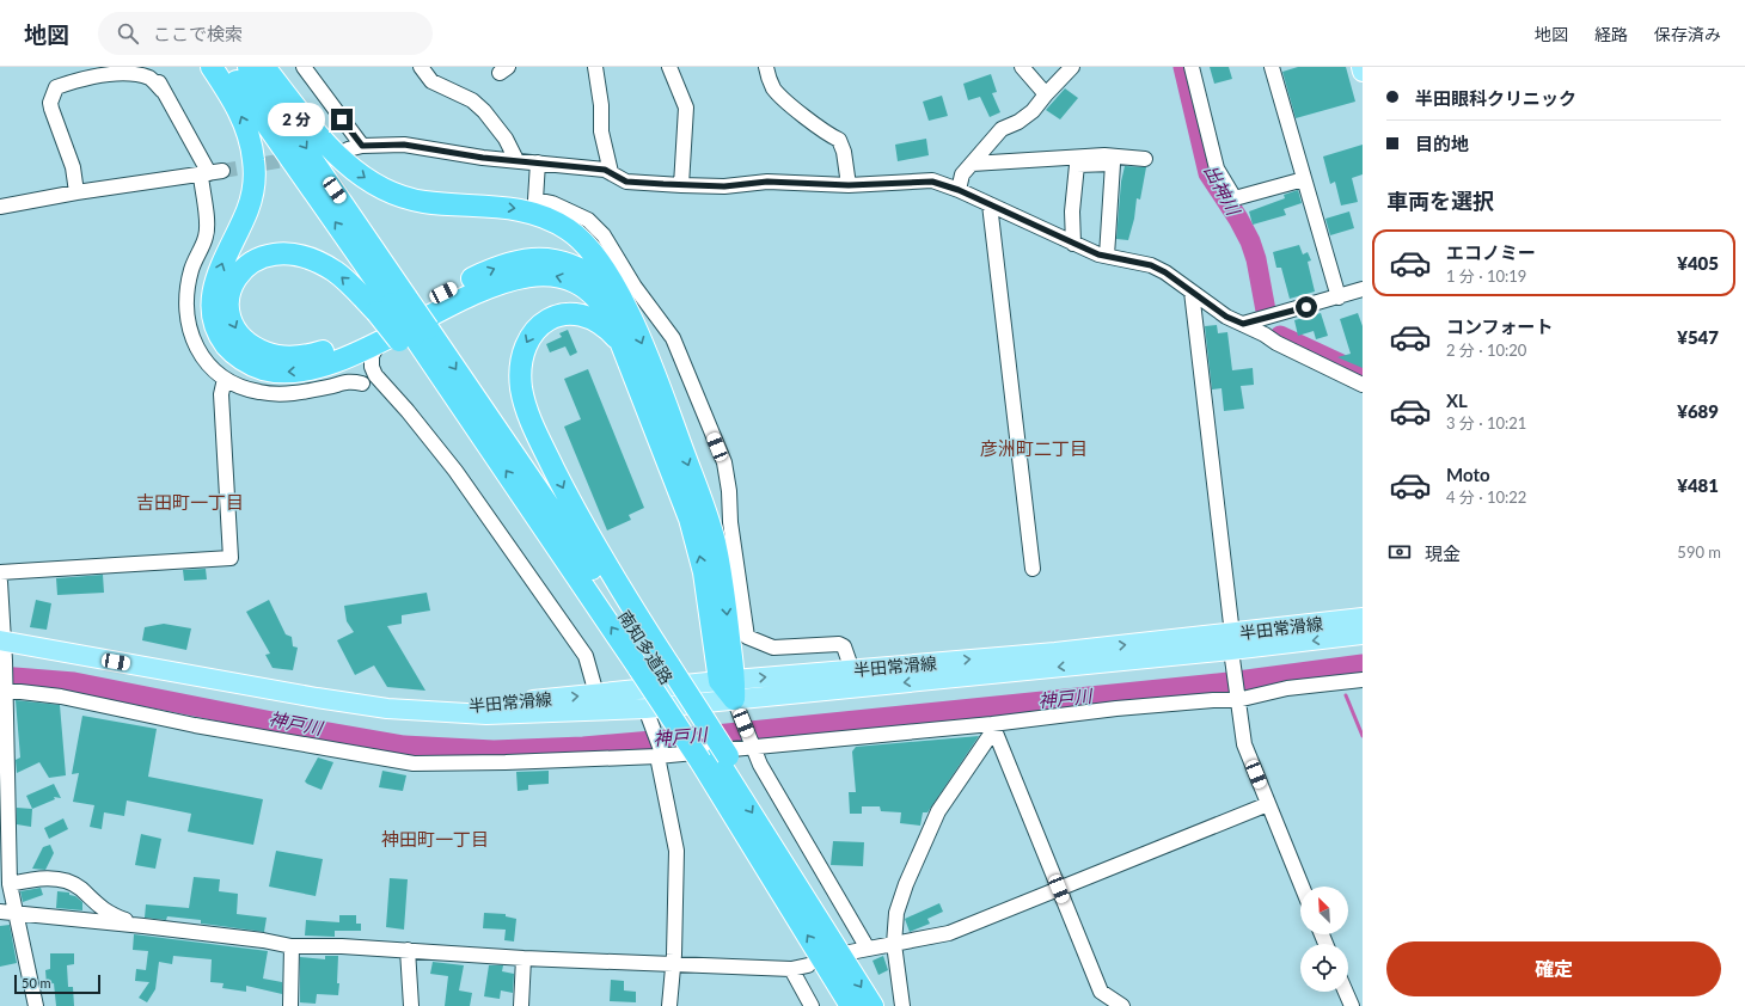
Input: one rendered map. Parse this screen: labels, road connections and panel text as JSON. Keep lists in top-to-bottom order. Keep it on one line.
{"streets":{"highway":["南知多道路"],"main road":["半田常滑線"]},"districts":["彦洲町二丁目","吉田町一丁目","神田町一丁目"],"water":["出神川","神戸川"],"scale_bar":"50 m","north":"top left","page":{"header":"地図","search":"ここで検索","nav":["地図","経路","保存済み"],"banner":["半田眼科クリニック","目的地"],"bubble":"2 分","heading":"車両を選択","list":[{"name":"エコノミー","note":"1 分 · 10:19","value":"¥405"},{"name":"コンフォート","note":"2 分 · 10:20","value":"¥547"},{"name":"XL","note":"3 分 · 10:21","value":"¥689"},{"name":"Moto","note":"4 分 · 10:22","value":"¥481"}],"pay":["現金","590 m"],"buttons":"確定","scale":"50 m"}}
